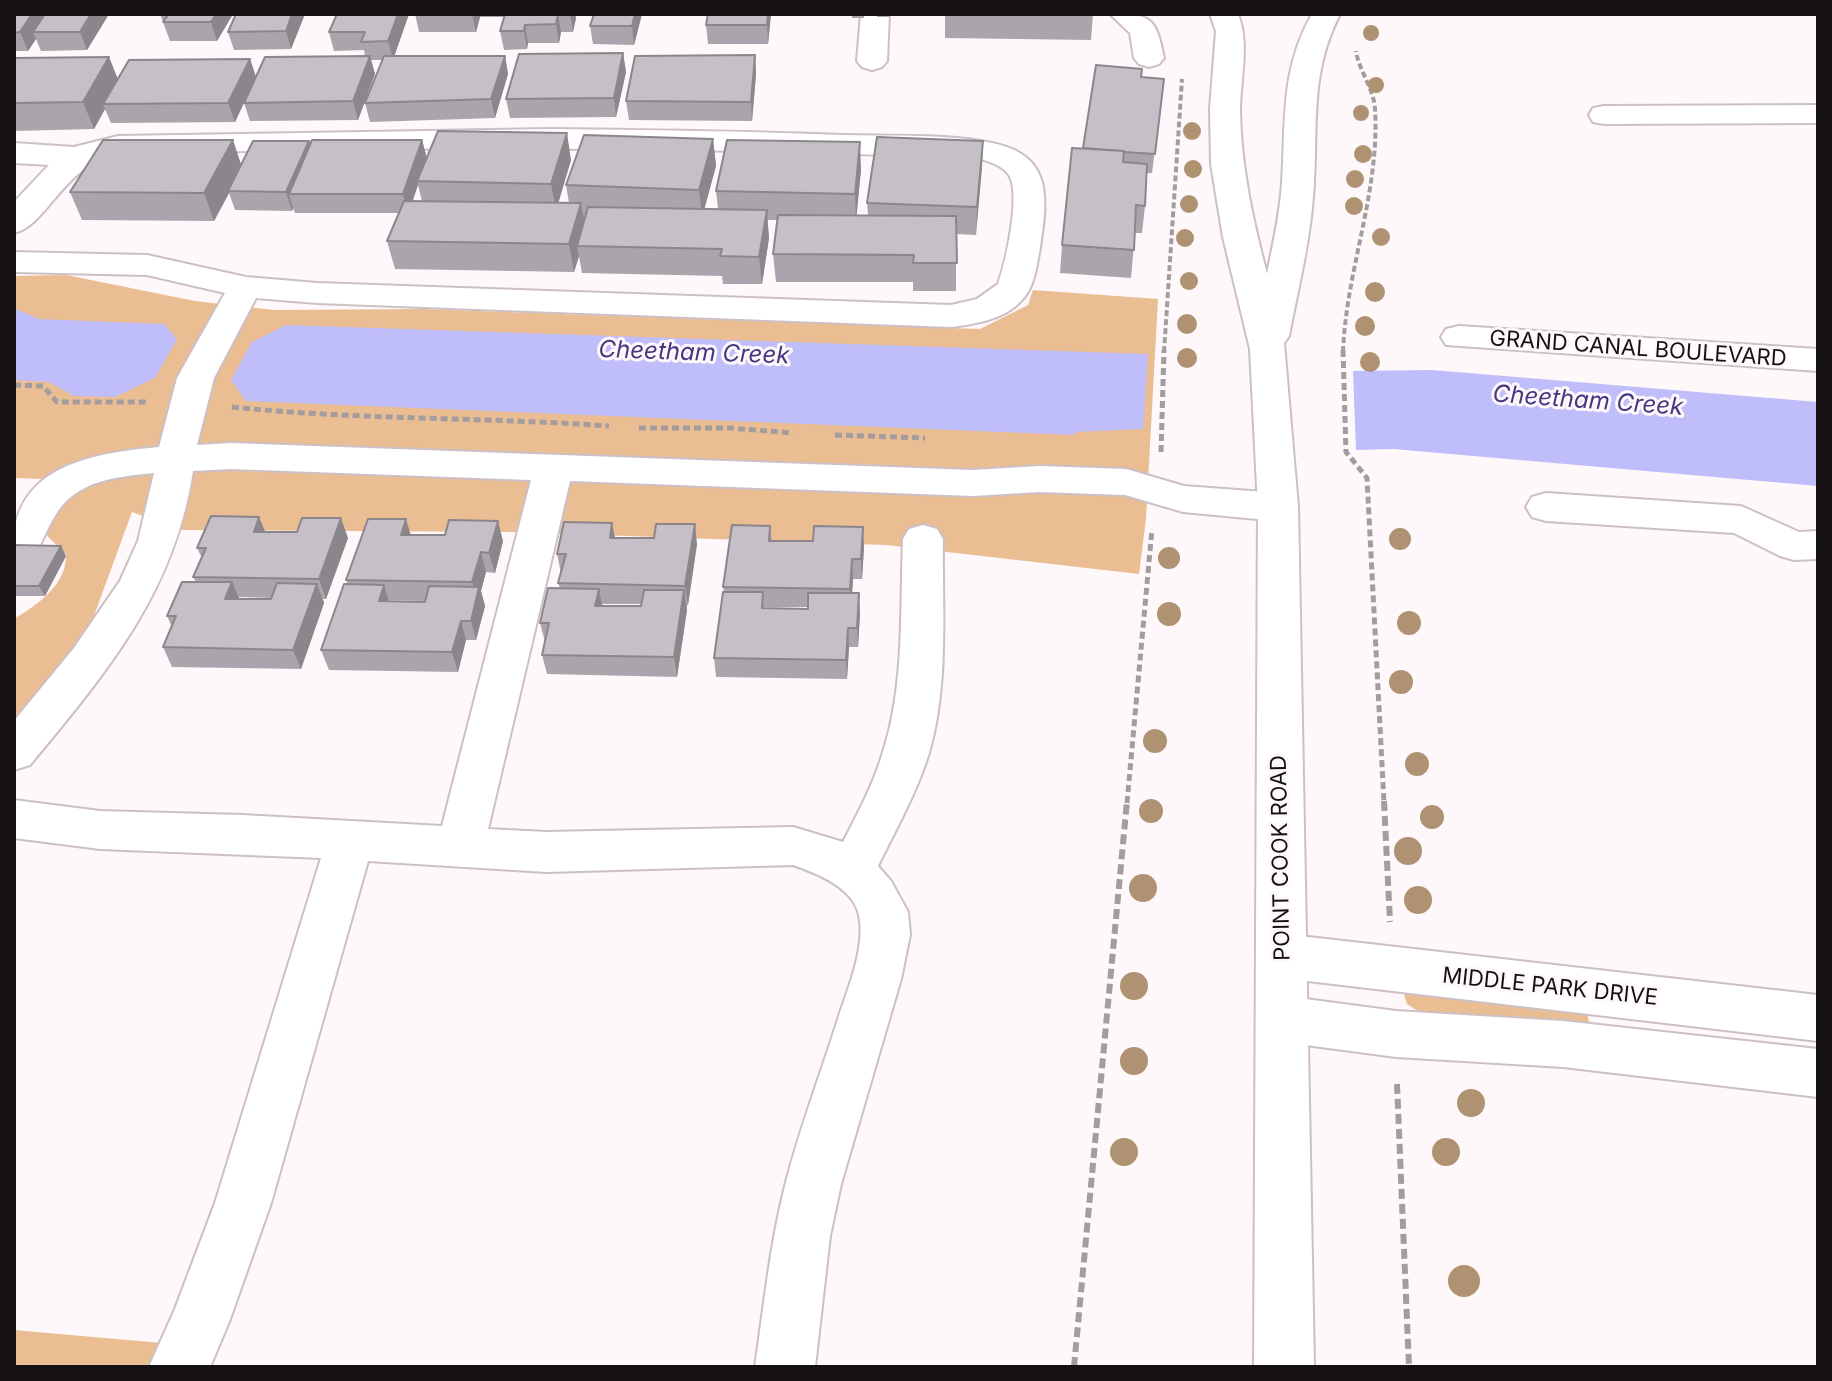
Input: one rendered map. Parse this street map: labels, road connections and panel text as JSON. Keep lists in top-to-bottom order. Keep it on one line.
{"streets":{"main road":["GRAND CANAL BOULEVARD","POINT COOK ROAD","MIDDLE PARK DRIVE"]},"crossings":[["POINT COOK ROAD","MIDDLE PARK DRIVE"]],"water":["Cheetham Creek"]}
